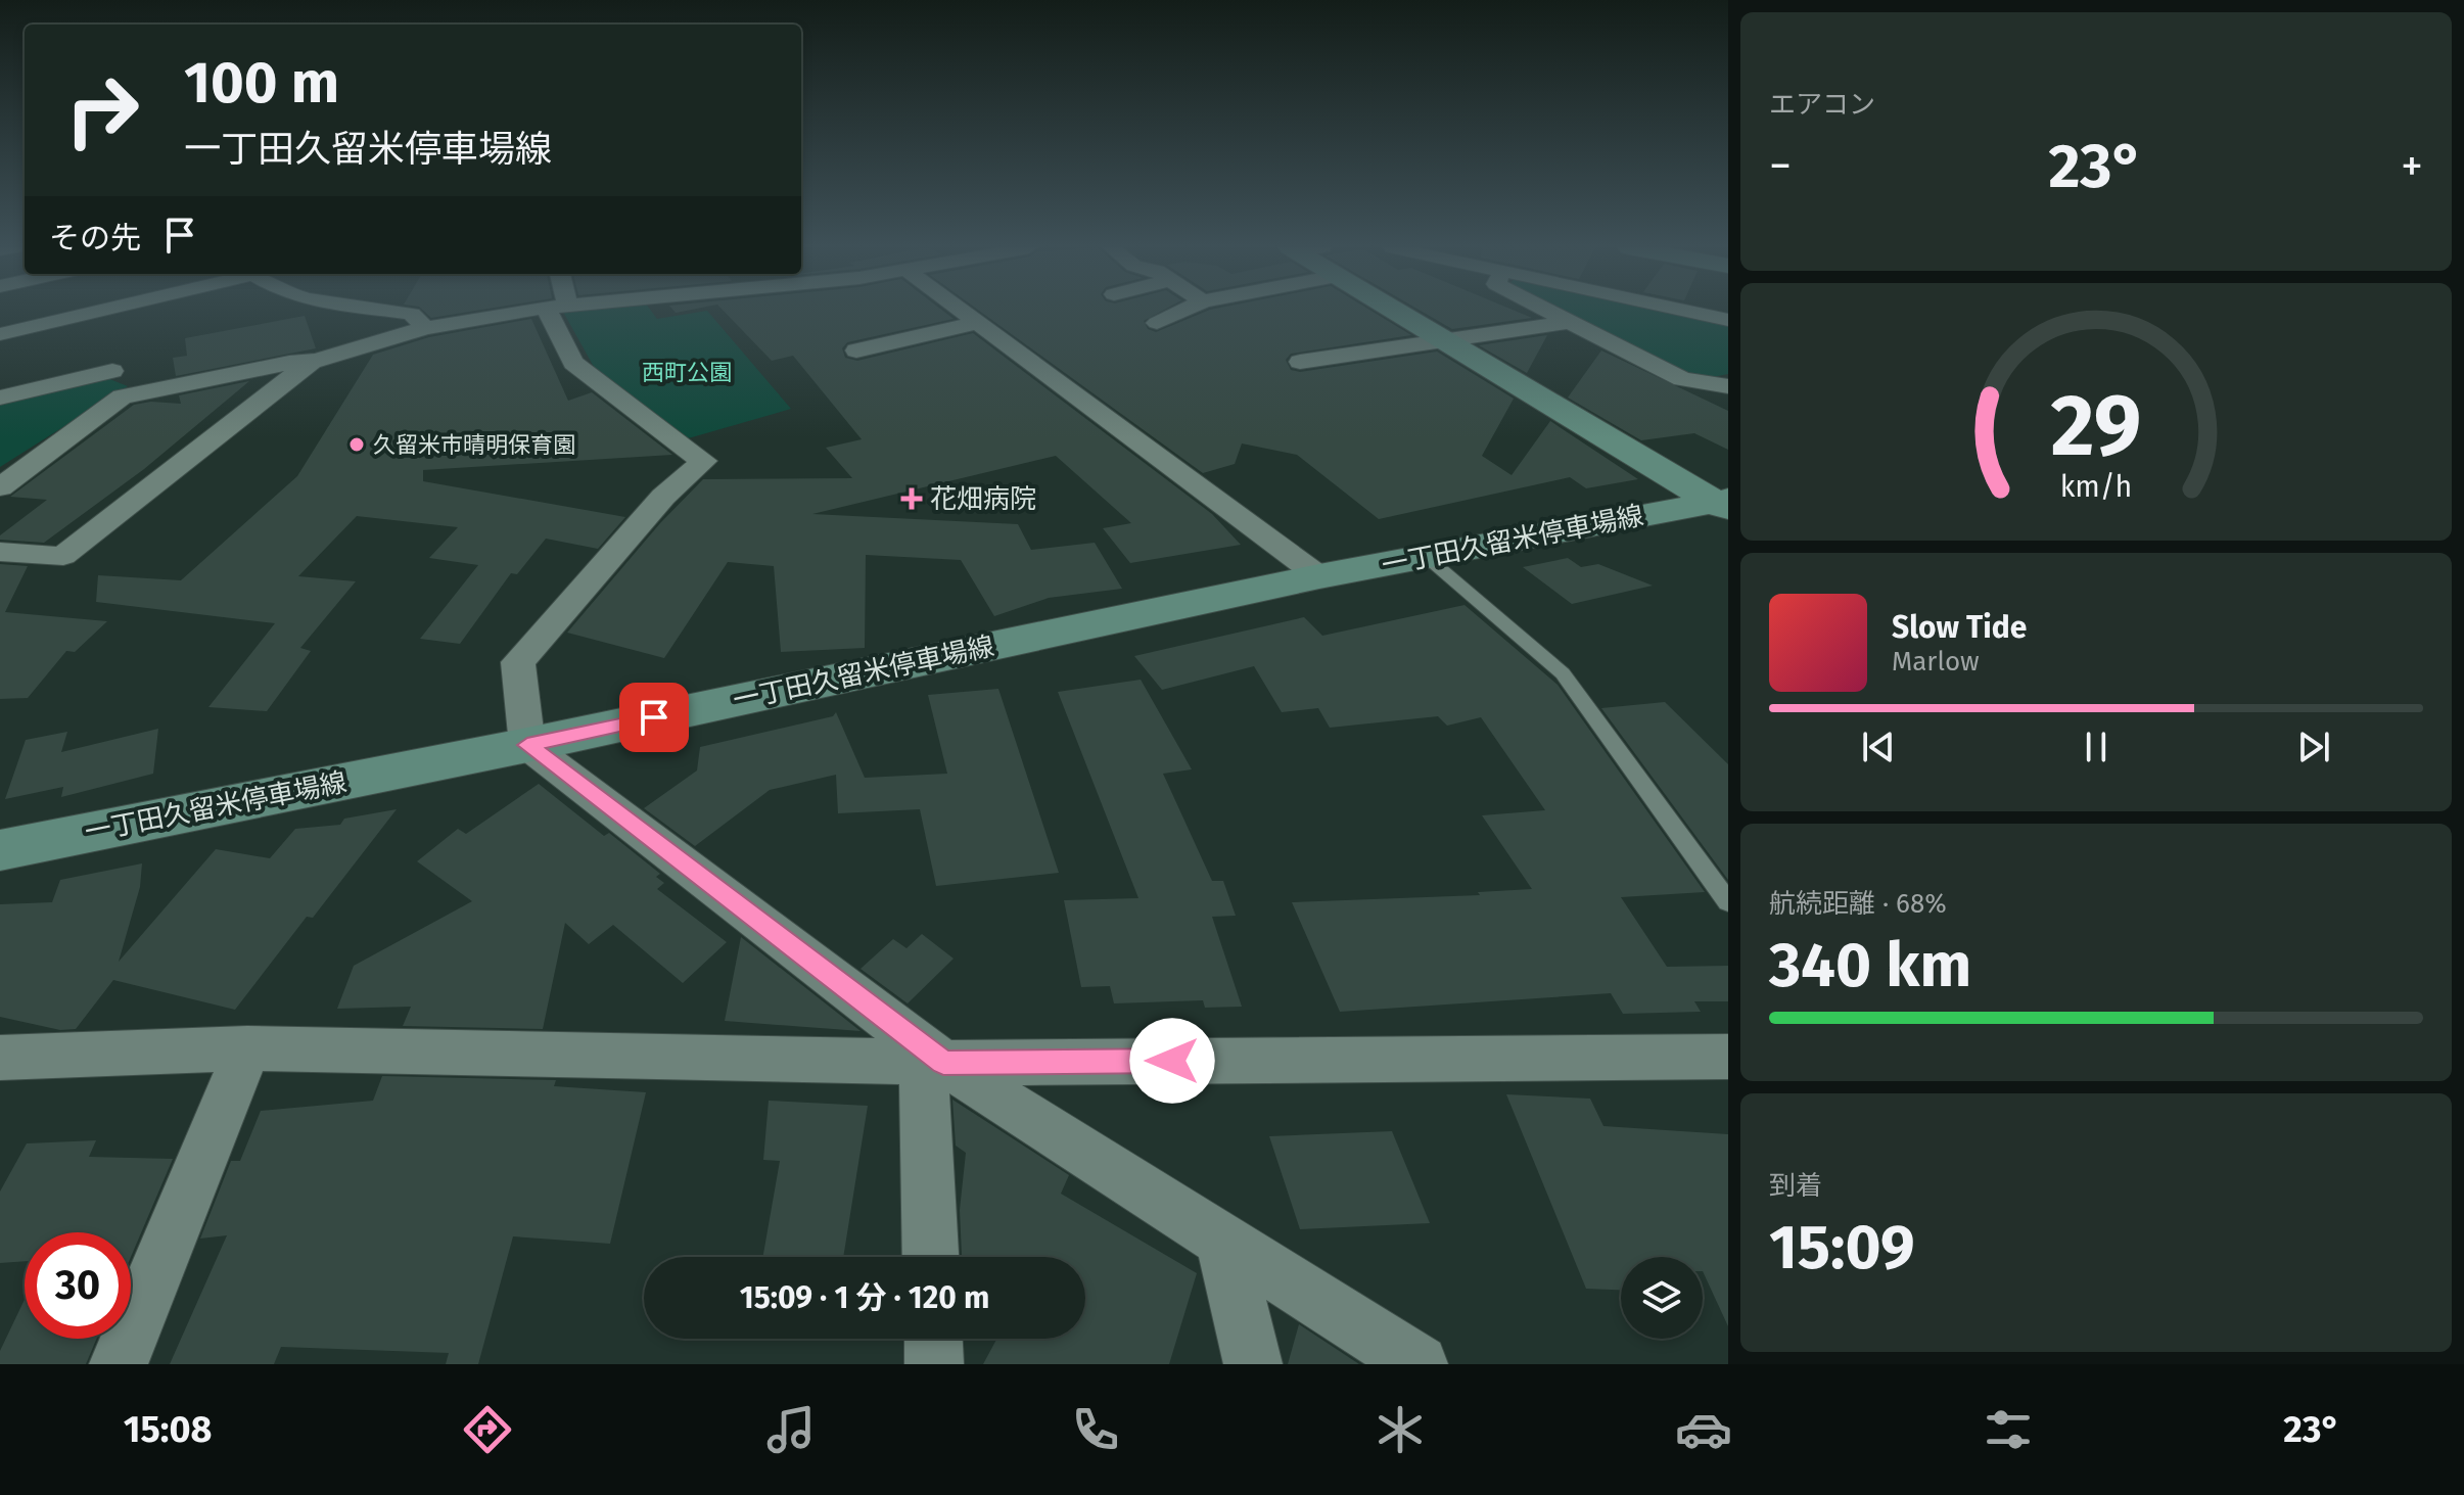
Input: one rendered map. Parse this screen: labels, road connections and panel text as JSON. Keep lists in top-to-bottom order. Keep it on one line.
{"streets":{"main road":["一丁田久留米停車場線"]},"parks":["西町公園"],"places":{"other":["久留米市晴明保育園"],"health":["花畑病院"]},"page":{"tile":["エアコン",["航続距離 · 68%","340 km"],["到着","15:09"]],"turn":["100 m","一丁田久留米停車場線"],"heat":["−","23°","+"],"then":"その先","song":["Slow Tide","Marlow"],"limit":"30","trip":"15:09 · 1 分 · 120 m","tabs":["15:08","23°"],"gauge":["29","km/h"]}}
